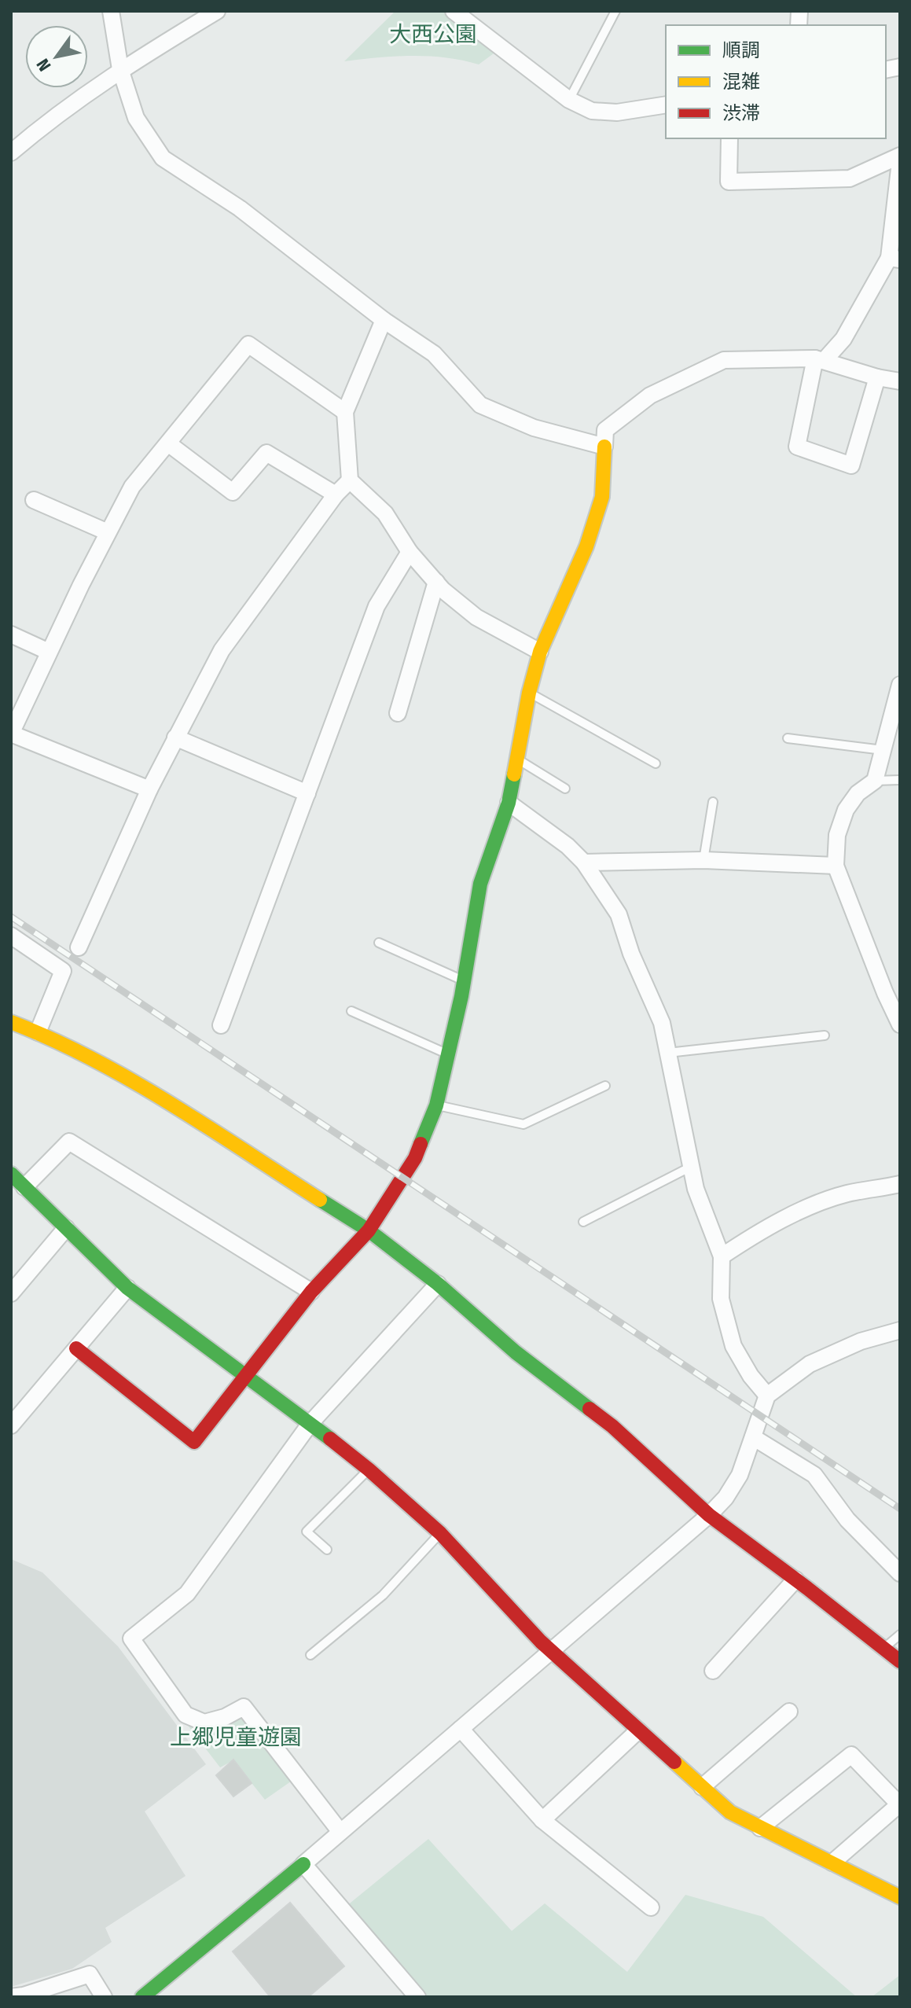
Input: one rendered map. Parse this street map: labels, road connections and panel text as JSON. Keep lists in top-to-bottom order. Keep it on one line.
{"parks":["大西公園","上郷児童遊園"],"legend":["順調","混雑","渋滞"],"north":"bottom left"}
